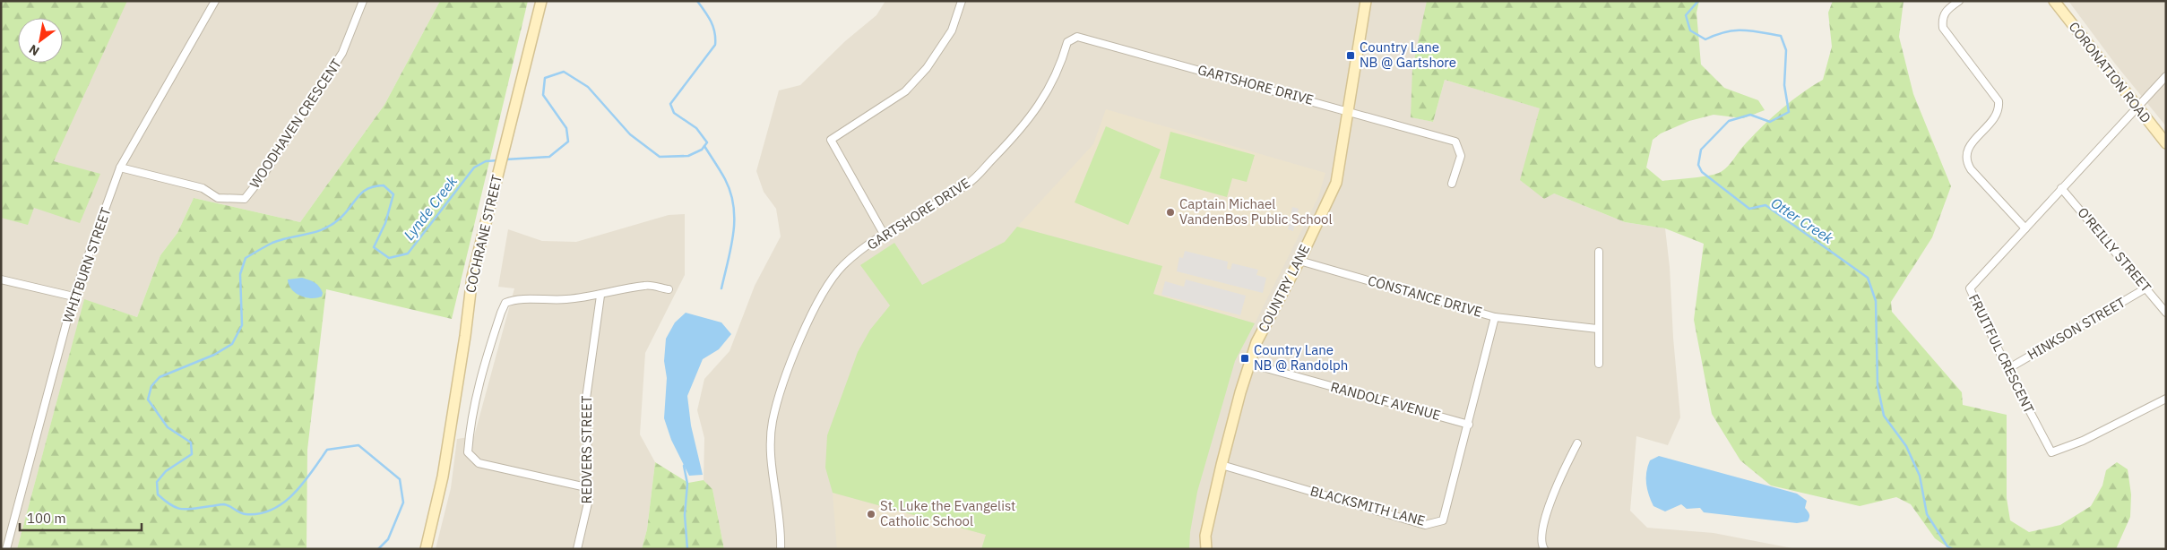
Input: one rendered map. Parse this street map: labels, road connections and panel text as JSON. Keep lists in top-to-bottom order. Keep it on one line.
{"streets":{"street":["CORONATION ROAD","GARTSHORE DRIVE","WOODHAVEN CRESCENT","COCHRANE STREET","O'REILLY STREET","WHITBURN STREET","COUNTRY LANE","CONSTANCE DRIVE","HINKSON STREET","FRUITFUL CRESCENT","RANDOLF AVENUE","REDVERS STREET","BLACKSMITH LANE"]},"crossings":[["CORONATION ROAD","FRUITFUL CRESCENT"],["GARTSHORE DRIVE","COUNTRY LANE"],["WOODHAVEN CRESCENT","WHITBURN STREET"],["O'REILLY STREET","HINKSON STREET"],["O'REILLY STREET","FRUITFUL CRESCENT"],["COUNTRY LANE","CONSTANCE DRIVE"],["COUNTRY LANE","RANDOLF AVENUE"],["COUNTRY LANE","BLACKSMITH LANE"],["CONSTANCE DRIVE","RANDOLF AVENUE"],["CONSTANCE DRIVE","BLACKSMITH LANE"],["HINKSON STREET","FRUITFUL CRESCENT"],["RANDOLF AVENUE","BLACKSMITH LANE"]],"water":["Lynde Creek","Otter Creek"],"places":{"transit":["Country Lane NB @ Gartshore","Country Lane NB @ Randolph"],"other":["Captain Michael VandenBos Public School","St. Luke the Evangelist Catholic School"]},"scale_bar":"100 m","north":"bottom left"}
